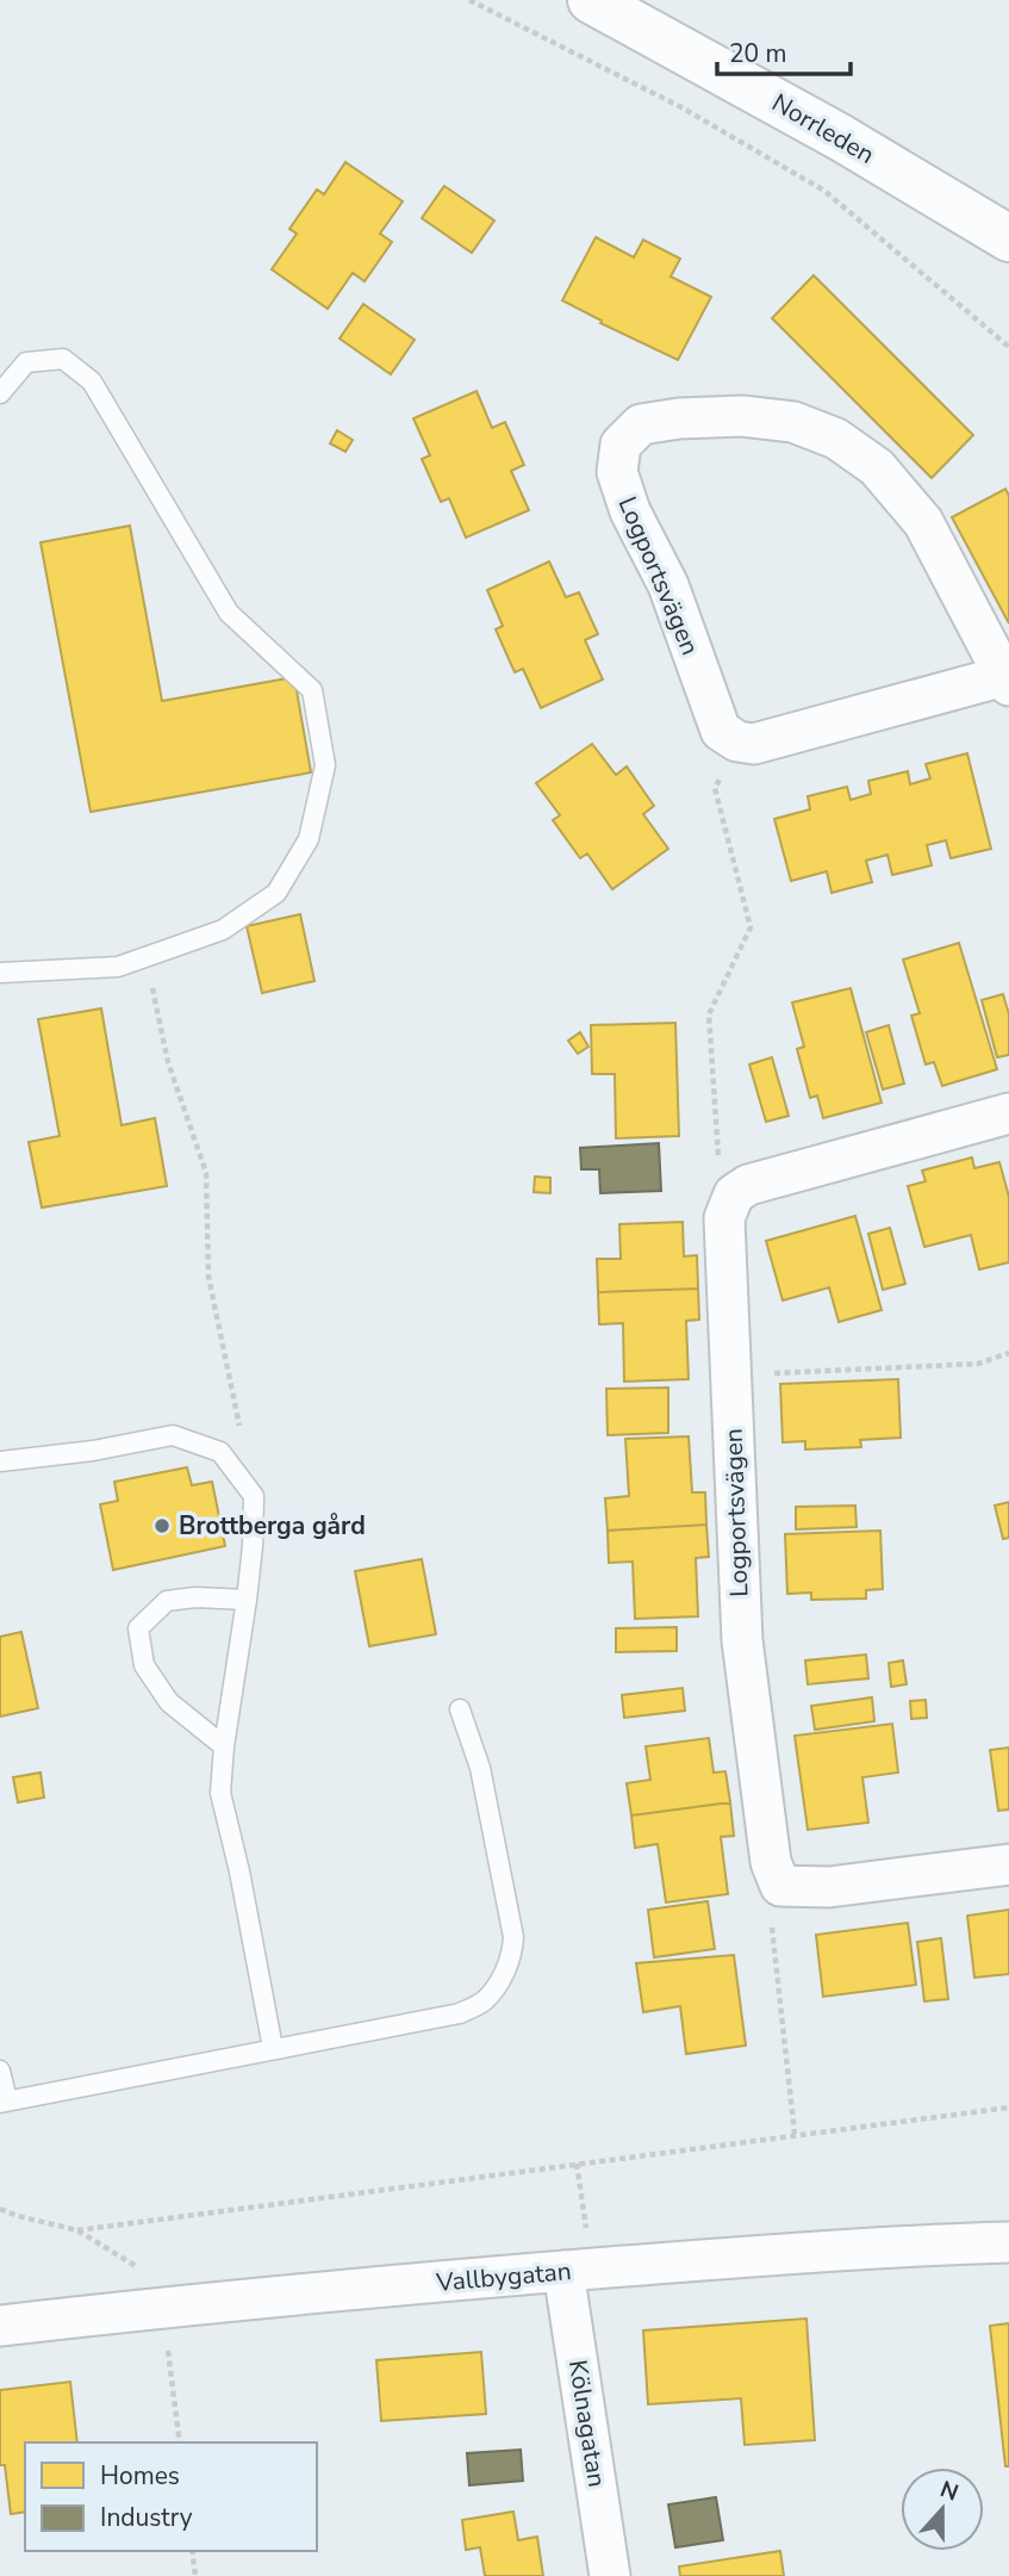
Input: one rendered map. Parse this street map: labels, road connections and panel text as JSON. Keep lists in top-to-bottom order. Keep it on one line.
{"streets":{"main road":["Norrleden"],"street":["Logportsvägen","Vallbygatan","Kölnagatan"]},"crossings":[["Vallbygatan","Kölnagatan"]],"places":["Brottberga gård"],"legend":["Homes","Industry"],"scale_bar":"20 m","north":"top"}
